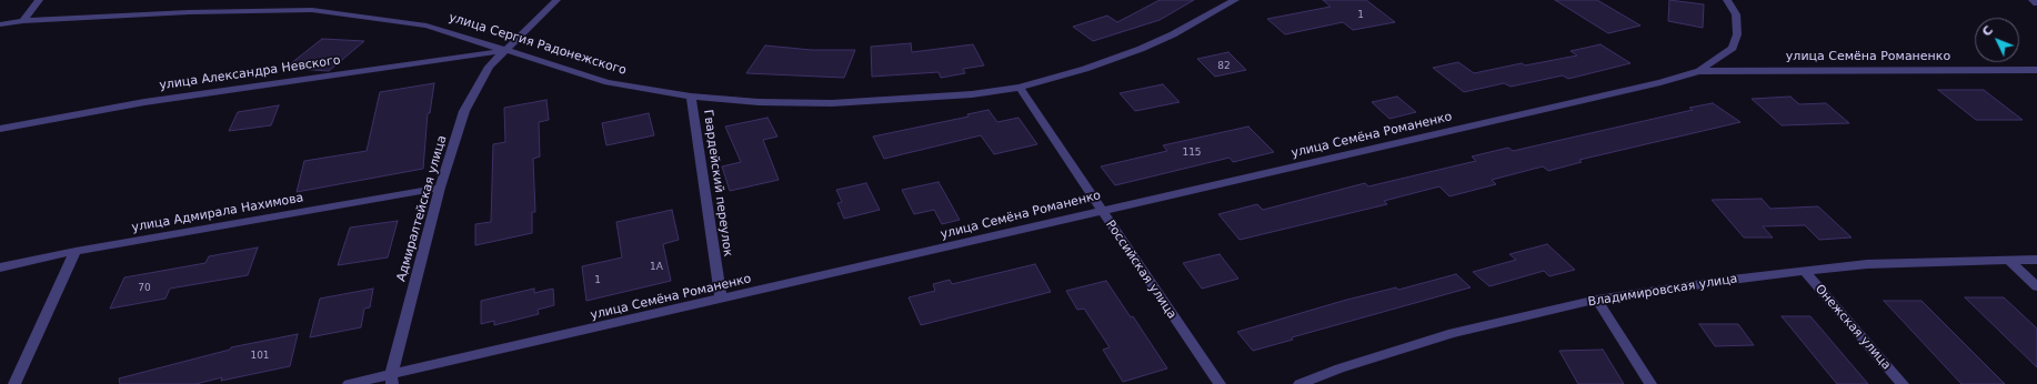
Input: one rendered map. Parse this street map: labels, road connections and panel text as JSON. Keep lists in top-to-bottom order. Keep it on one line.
{"streets":{"street":["улица Сергия Радонежского","улица Семёна Романенко","улица Александра Невского","Гвардейский переулок","Адмиралтейская улица","улица Адмирала Нахимова","Российская улица","Владимировская улица","Онежская улица"]},"crossings":[["улица Сергия Радонежского","улица Александра Невского"],["улица Сергия Радонежского","Гвардейский переулок"],["улица Сергия Радонежского","Адмиралтейская улица"],["улица Сергия Радонежского","Российская улица"],["улица Семёна Романенко","Гвардейский переулок"],["улица Семёна Романенко","Адмиралтейская улица"],["улица Семёна Романенко","Российская улица"],["улица Александра Невского","Адмиралтейская улица"],["Адмиралтейская улица","улица Адмирала Нахимова"],["Владимировская улица","Онежская улица"]],"house_numbers":["1","82","115","1А","1","70","101"],"north":"top left"}
